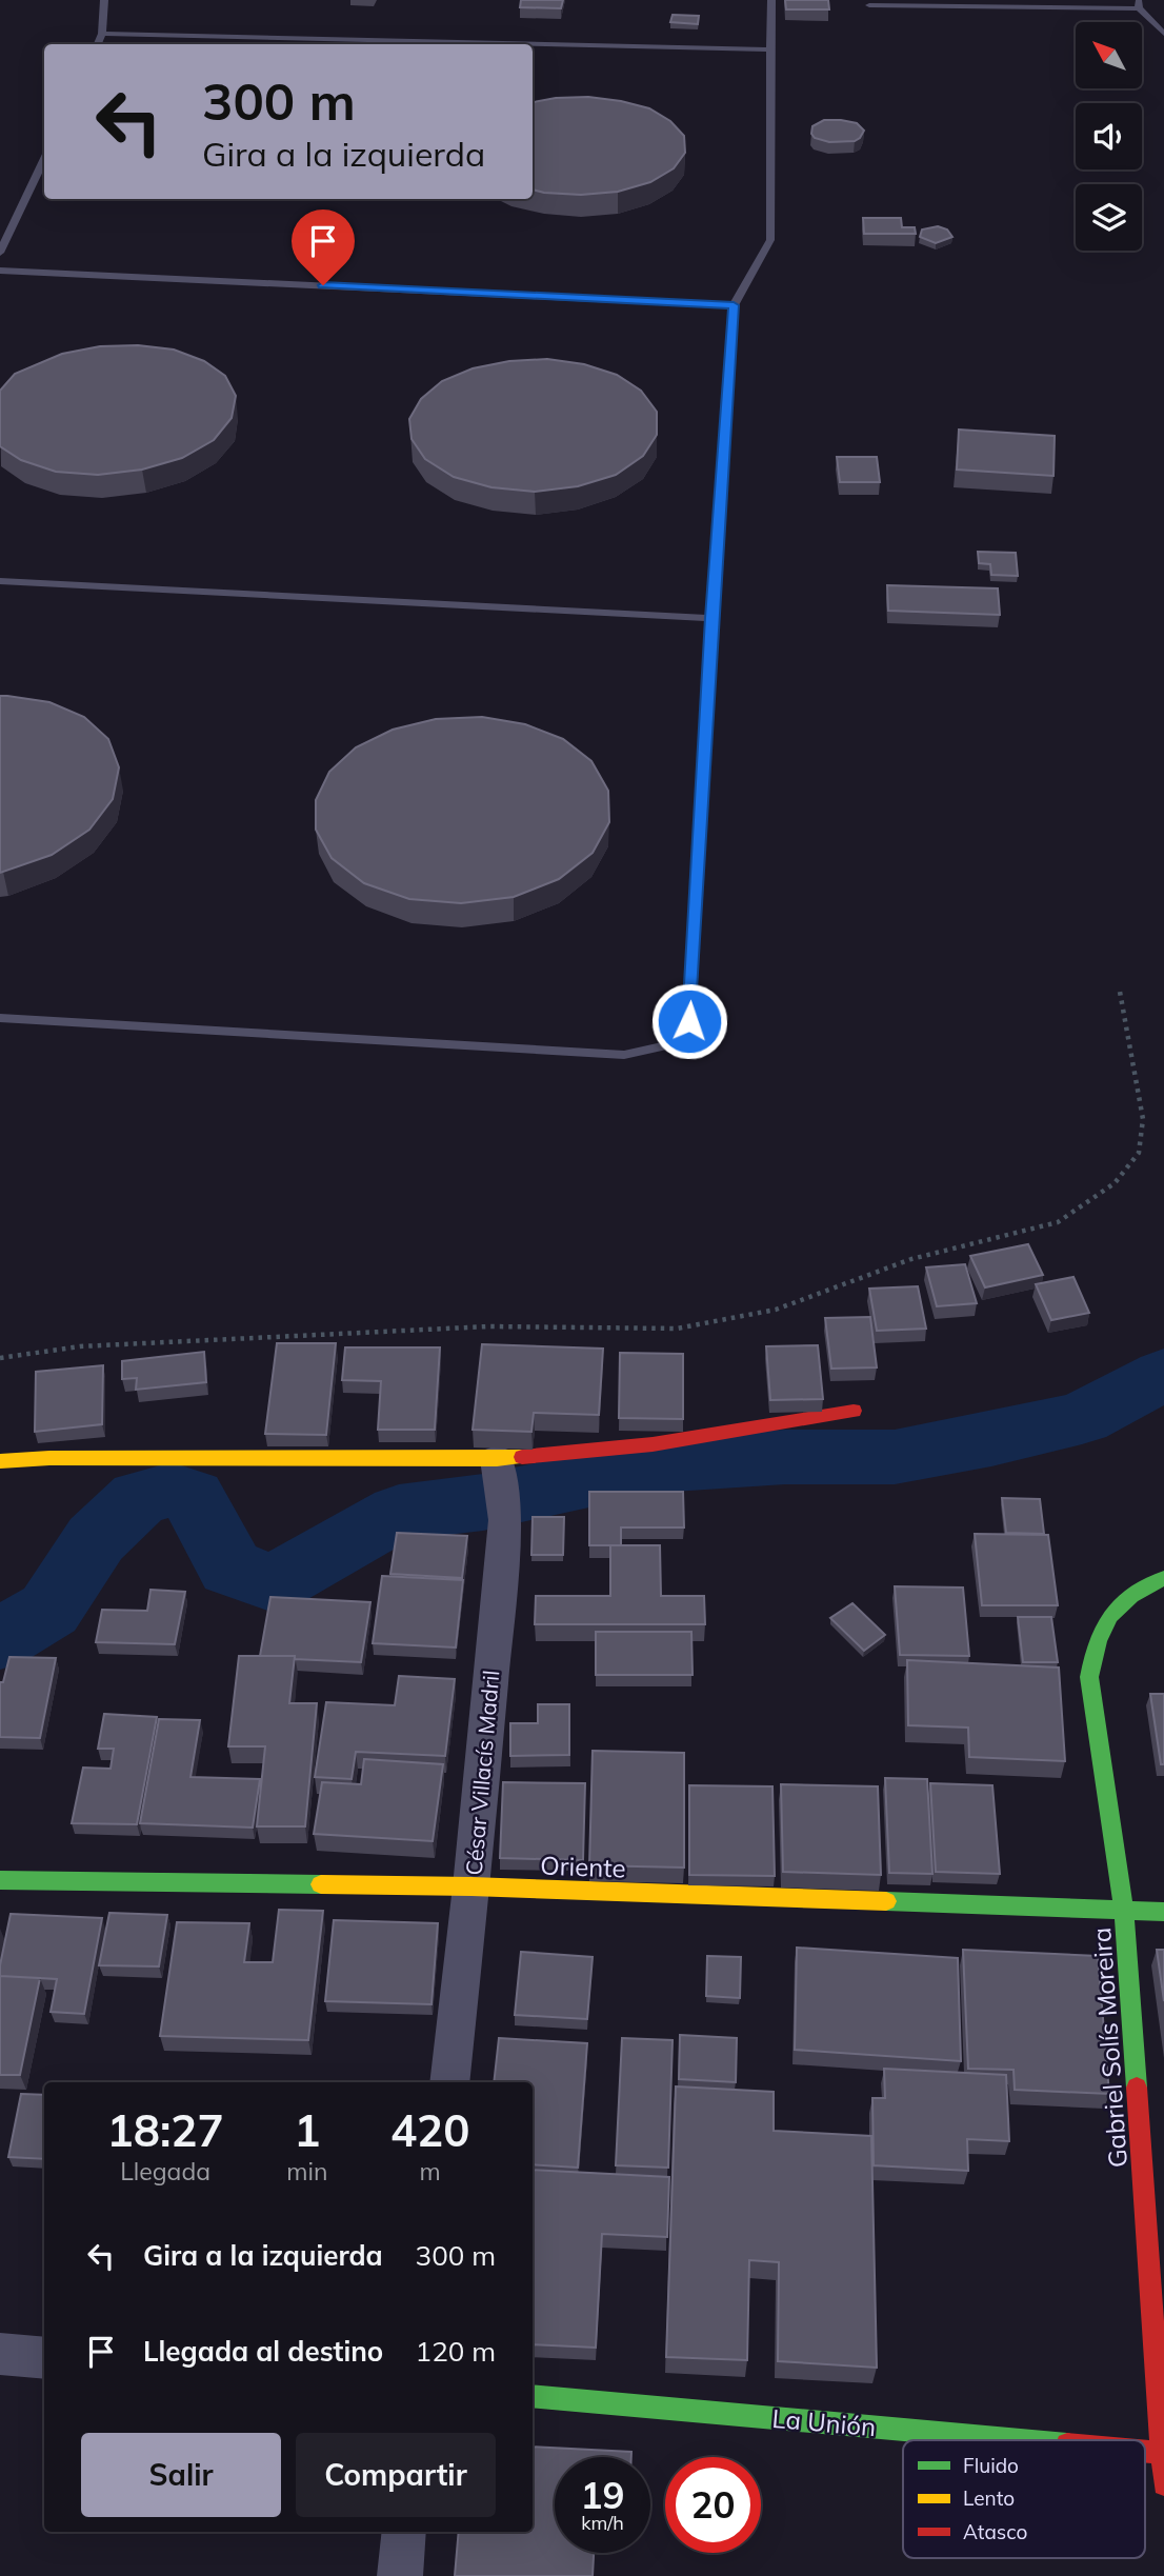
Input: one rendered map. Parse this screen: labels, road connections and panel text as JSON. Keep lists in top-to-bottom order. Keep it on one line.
{"streets":{"street":["César Villacís Madril","Oriente","Gabriel Solís Moreira","La Unión"]},"crossings":[["César Villacís Madril","Oriente"],["Oriente","Gabriel Solís Moreira"]],"legend":["Fluido","Lento","Atasco"],"north":"top left","page":{"turn":["300 m","Gira a la izquierda"],"eta":["18:27","Llegada","1","min","420","m"],"list":[{"name":"Gira a la izquierda","value":"300 m"},{"name":"Llegada al destino","value":"120 m"}],"buttons":["Salir","Compartir"],"speed":"19 km/h","limit":"20"}}
